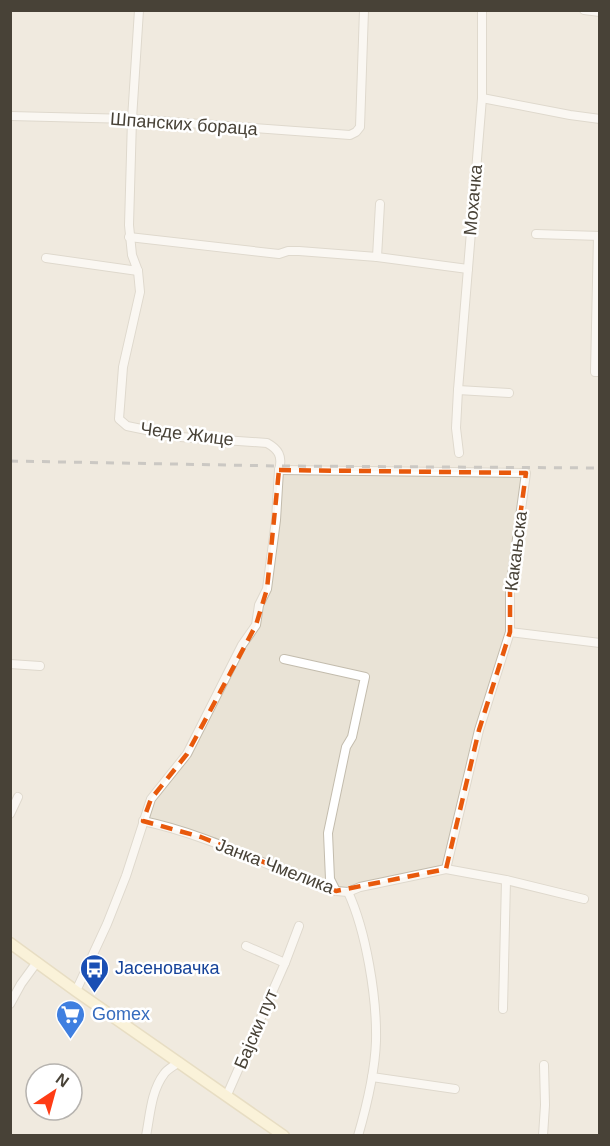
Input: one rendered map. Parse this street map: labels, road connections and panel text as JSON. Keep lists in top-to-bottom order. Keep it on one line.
{"streets":{"street":["Шпанских бораца","Мохачка","Чеде Жице","Какањска","Јанка Чмелика","Бајски пут"]},"crossings":[["Шпанских бораца","Чеде Жице"],["Чеде Жице","Какањска"],["Какањска","Јанка Чмелика"]],"places":{"bus stop":["Јасеновачка"],"supermarket":["Gomex"]},"north":"top right"}
